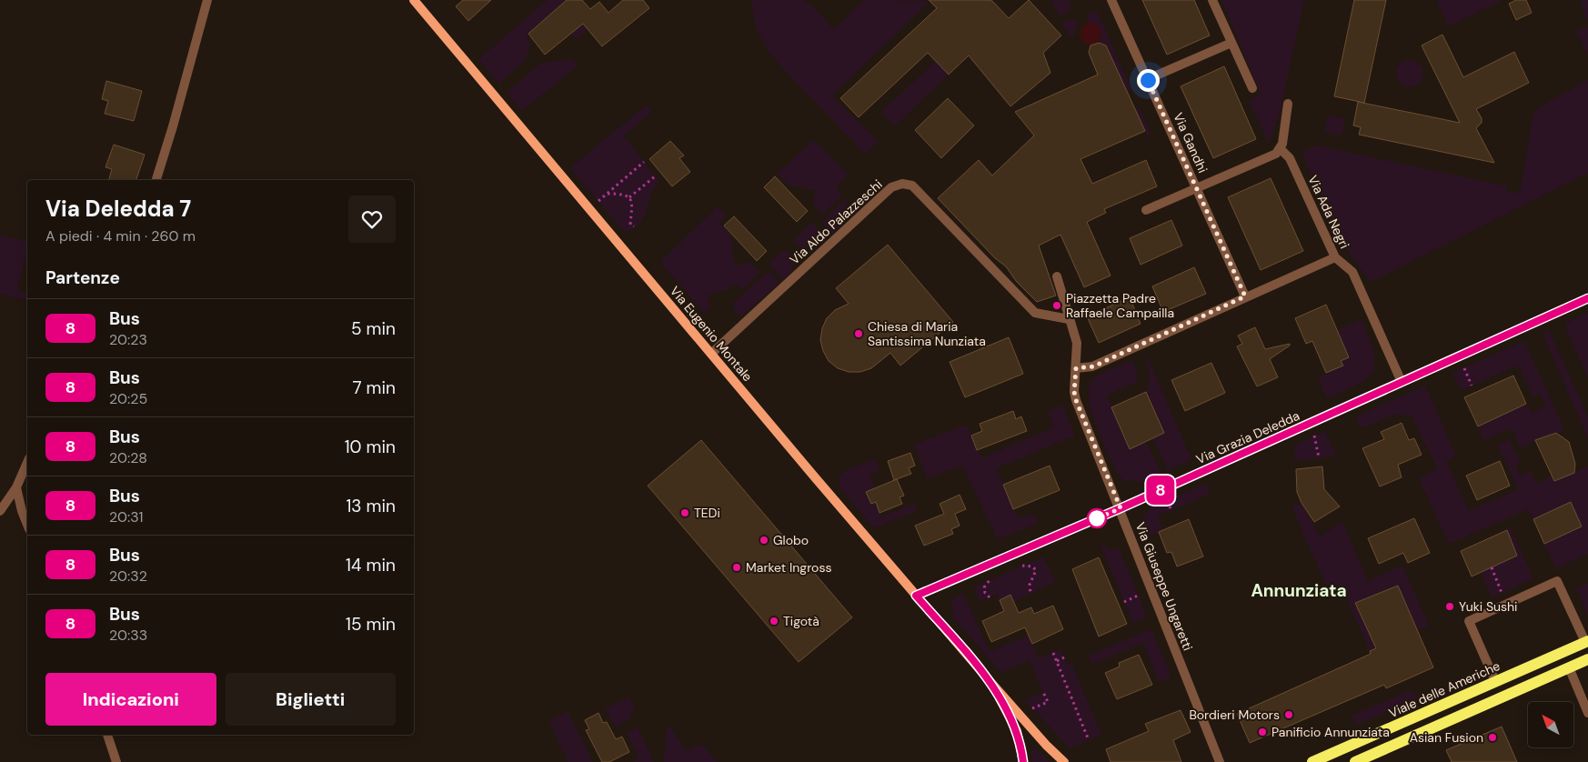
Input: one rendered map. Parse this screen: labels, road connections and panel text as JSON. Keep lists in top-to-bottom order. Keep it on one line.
{"streets":{"main road":["Via Eugenio Montale","Viale delle Americhe"],"street":["Via Gandhi","Via Ada Negri","Via Aldo Palazzeschi","Via Grazia Deledda","Via Giuseppe Ungaretti"]},"crossings":[["Via Ada Negri","Via Grazia Deledda"],["Via Aldo Palazzeschi","Via Eugenio Montale"],["Via Aldo Palazzeschi","Via Giuseppe Ungaretti"],["Via Eugenio Montale","Via Grazia Deledda"],["Via Grazia Deledda","Via Giuseppe Ungaretti"]],"districts":["Annunziata"],"places":["Piazzetta Padre Raffaele Campailla","Chiesa di Maria Santissima Nunziata","TEDi","Globo","Market Ingross","Yuki Sushi","Tigotà","Bordieri Motors","Panificio Annunziata","Asian Fusion"],"lines":["bus line 8"],"north":"top left","page":{"on_map":"8","heading":[["Via Deledda 7","A piedi · 4 min · 260 m"],"Partenze"],"list":[{"mark":"8","name":"Bus","note":"20:23","value":"5 min"},{"mark":"8","name":"Bus","note":"20:25","value":"7 min"},{"mark":"8","name":"Bus","note":"20:28","value":"10 min"},{"mark":"8","name":"Bus","note":"20:31","value":"13 min"},{"mark":"8","name":"Bus","note":"20:32","value":"14 min"},{"mark":"8","name":"Bus","note":"20:33","value":"15 min"}],"buttons":["Indicazioni","Biglietti"]}}
